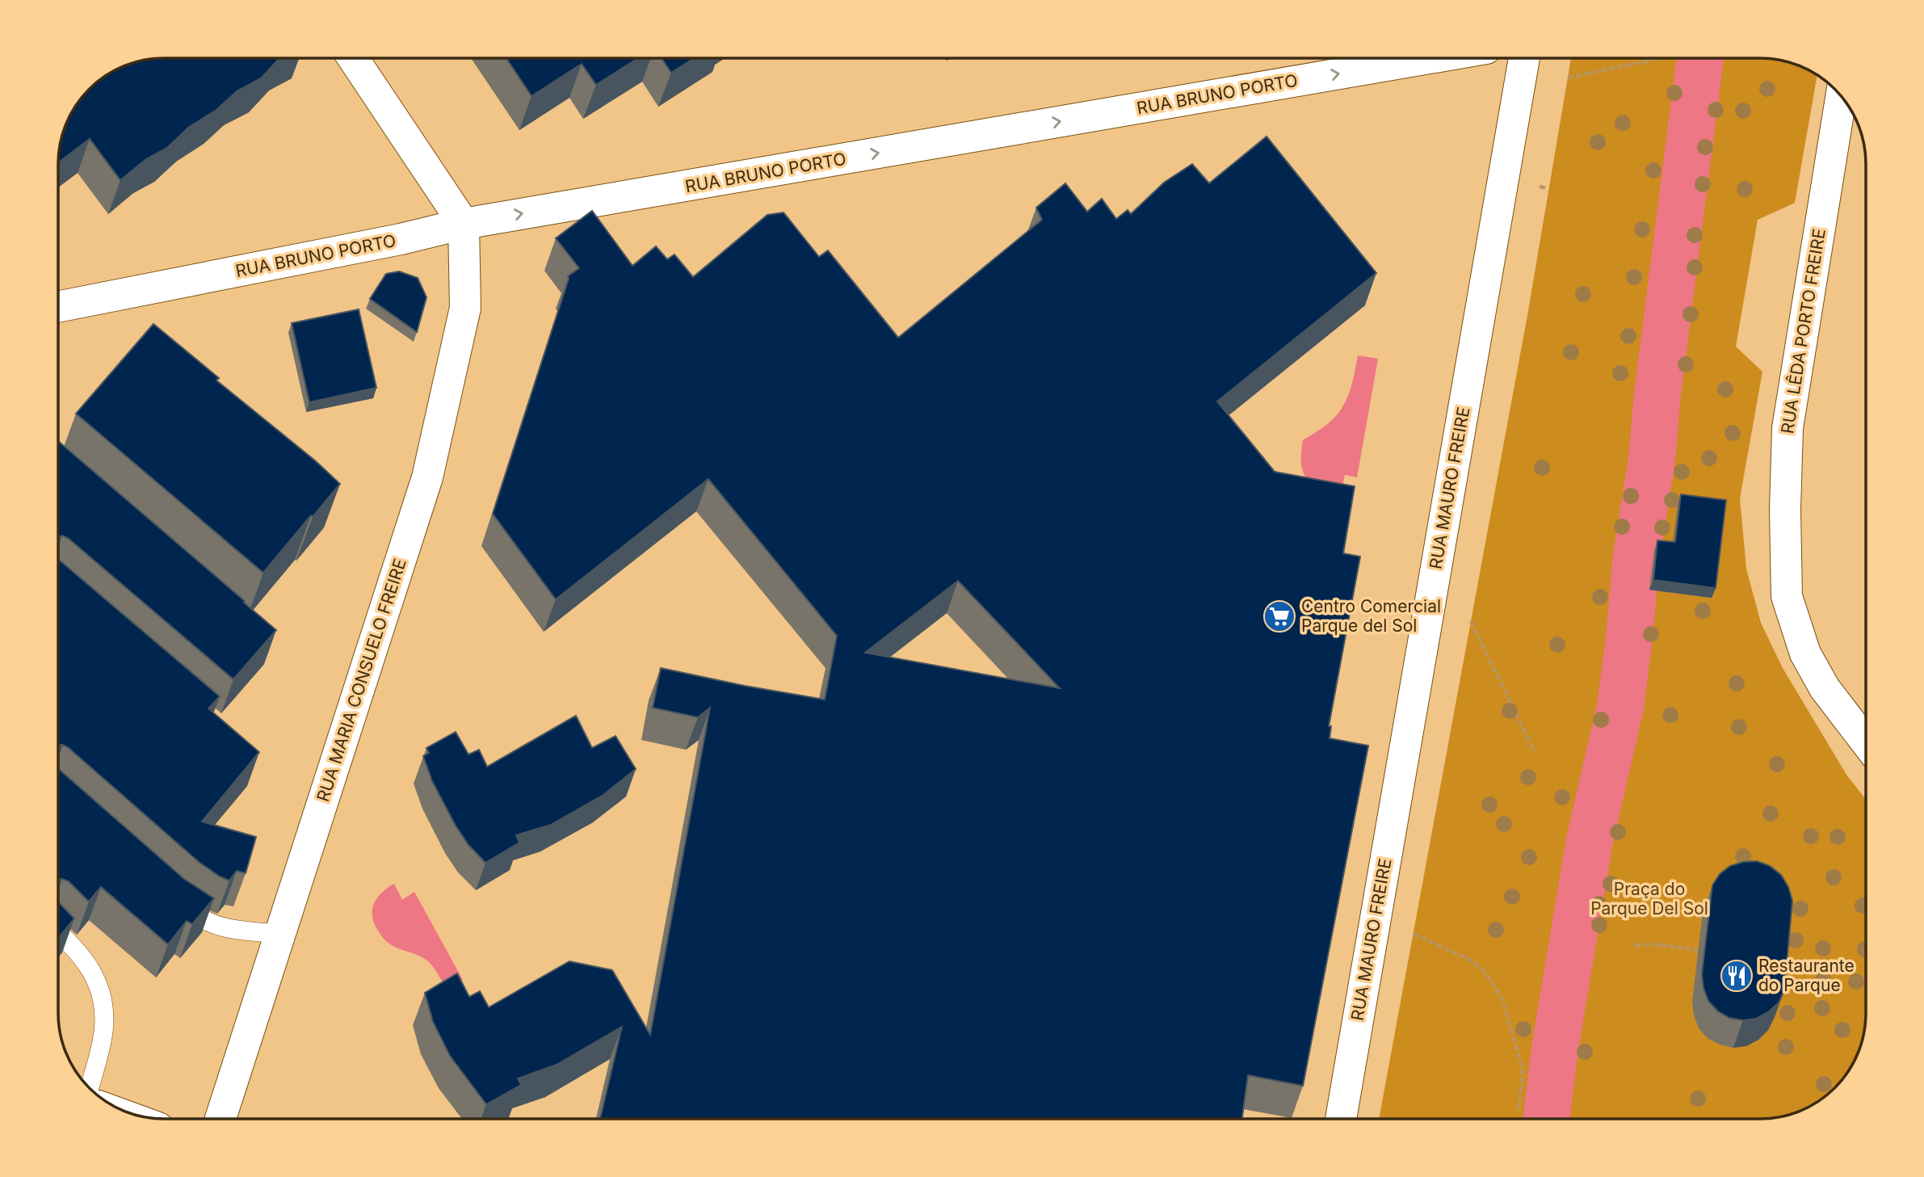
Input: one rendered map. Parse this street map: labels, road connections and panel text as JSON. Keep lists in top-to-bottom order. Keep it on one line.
{"streets":{"street":["RUA BRUNO PORTO","RUA LÊDA PORTO FREIRE","RUA MAURO FREIRE","RUA MARIA CONSUELO FREIRE"]},"crossings":[["RUA BRUNO PORTO","RUA MARIA CONSUELO FREIRE"]],"one_way":["RUA BRUNO PORTO"],"parks":["Praça do Parque Del Sol"],"places":{"supermarket":["Centro Comercial Parque del Sol"],"restaurant":["Restaurante do Parque"]}}
